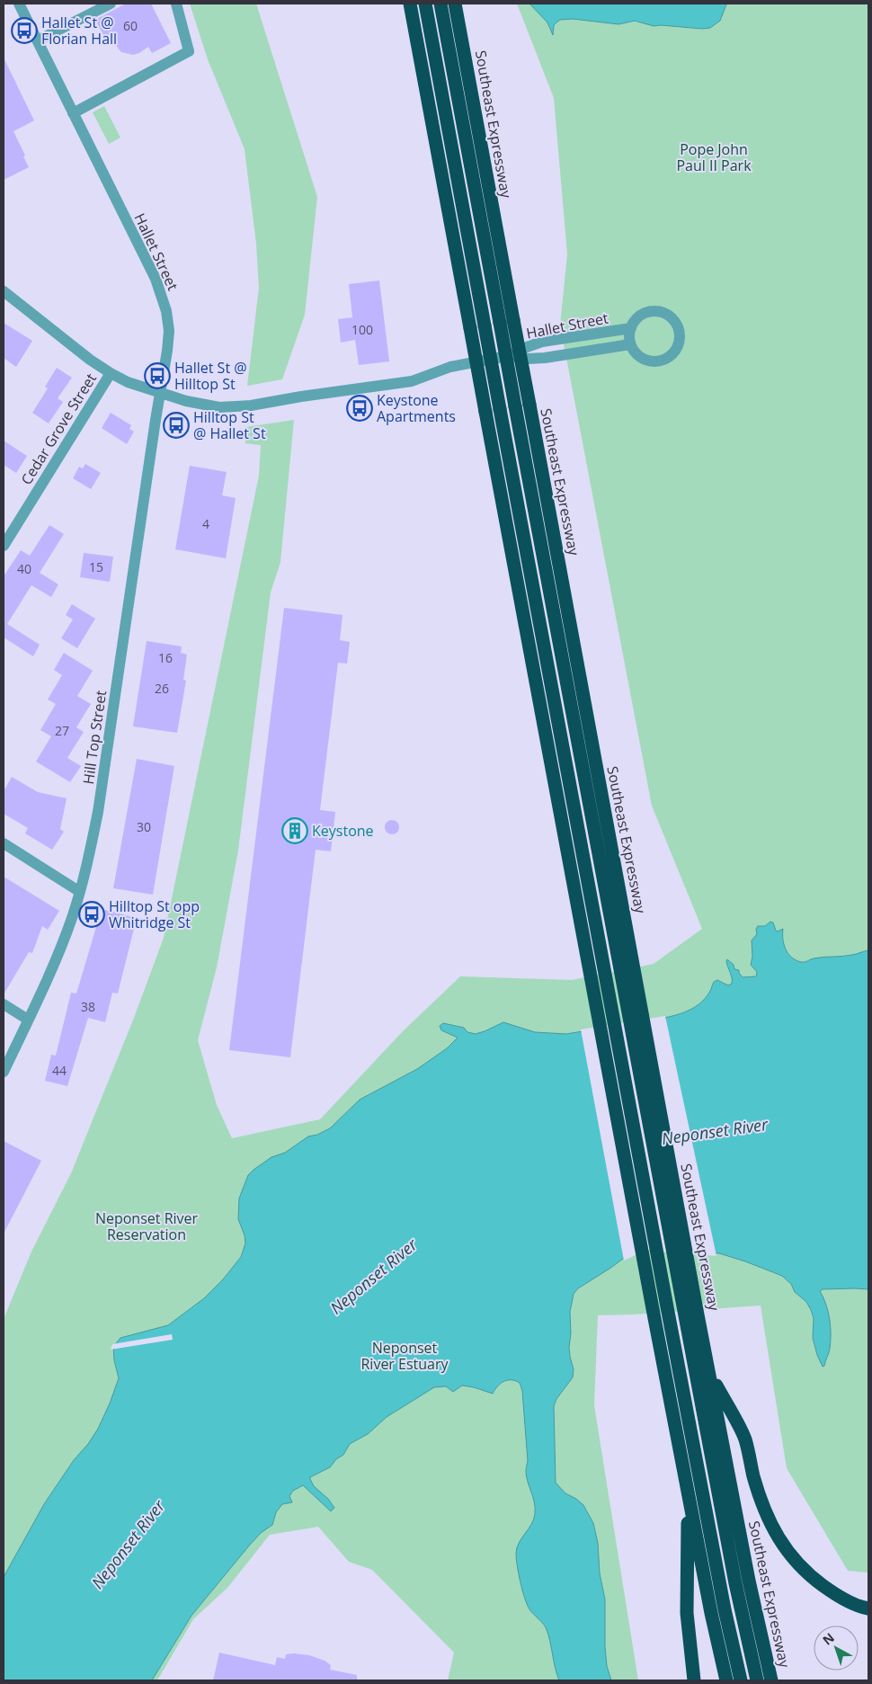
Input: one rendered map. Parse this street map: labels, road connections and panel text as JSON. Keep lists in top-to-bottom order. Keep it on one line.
{"streets":{"highway":["Southeast Expressway"],"street":["Hallet Street","Cedar Grove Street","Hill Top Street"]},"crossings":[["Hallet Street","Hill Top Street"]],"water":["Neponset River"],"parks":["Pope John Paul II Park","Neponset River Reservation","Neponset River Estuary"],"places":{"bus stop":["Hallet St @ Florian Hall","Hallet St @ Hilltop St","Keystone Apartments","Hilltop St @ Hallet St","Hilltop St opp Whitridge St"],"building":["Keystone"]},"house_numbers":["60","100","4","15","40","16","26","27","30","38","44"],"north":"top left"}
